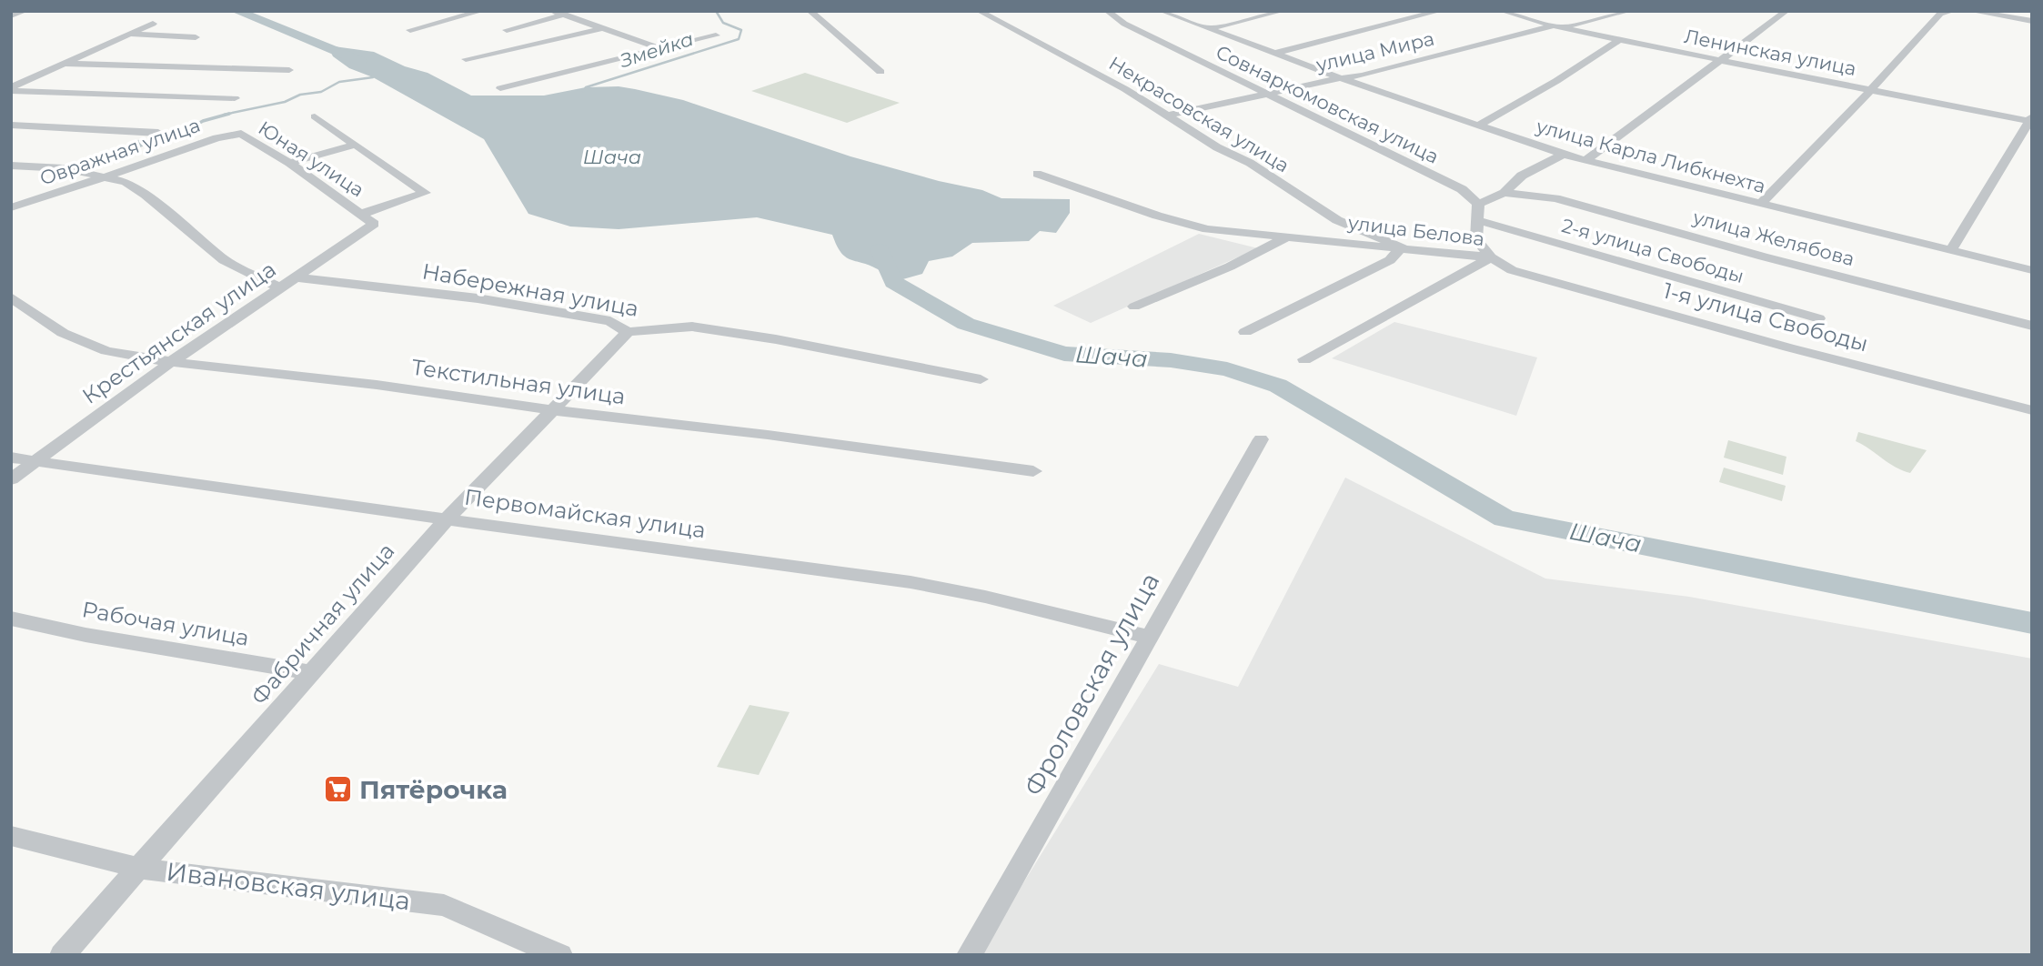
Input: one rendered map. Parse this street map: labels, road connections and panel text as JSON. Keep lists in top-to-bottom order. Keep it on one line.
{"streets":{"street":["улица Мира","Ленинская улица","Совнаркомовская улица","Некрасовская улица","Овражная улица","улица Карла Либкнехта","Юная улица","улица Белова","улица Желябова","2-я улица Свободы","Набережная улица","1-я улица Свободы","Крестьянская улица","Текстильная улица","Первомайская улица","Рабочая улица","Фабричная улица","Фроловская улица","Ивановская улица"]},"crossings":[["улица Мира","Ленинская улица"],["улица Мира","Совнаркомовская улица"],["улица Мира","Некрасовская улица"],["улица Мира","улица Карла Либкнехта"],["Некрасовская улица","улица Белова"],["Овражная улица","Юная улица"],["Юная улица","Крестьянская улица"],["улица Белова","1-я улица Свободы"],["Набережная улица","Крестьянская улица"],["Набережная улица","Фабричная улица"],["Крестьянская улица","Текстильная улица"],["Крестьянская улица","Первомайская улица"],["Текстильная улица","Фабричная улица"],["Первомайская улица","Фабричная улица"],["Первомайская улица","Фроловская улица"],["Рабочая улица","Фабричная улица"],["Фабричная улица","Ивановская улица"]],"water":["Змейка","Шача"],"places":{"supermarket":["Пятёрочка"]}}
